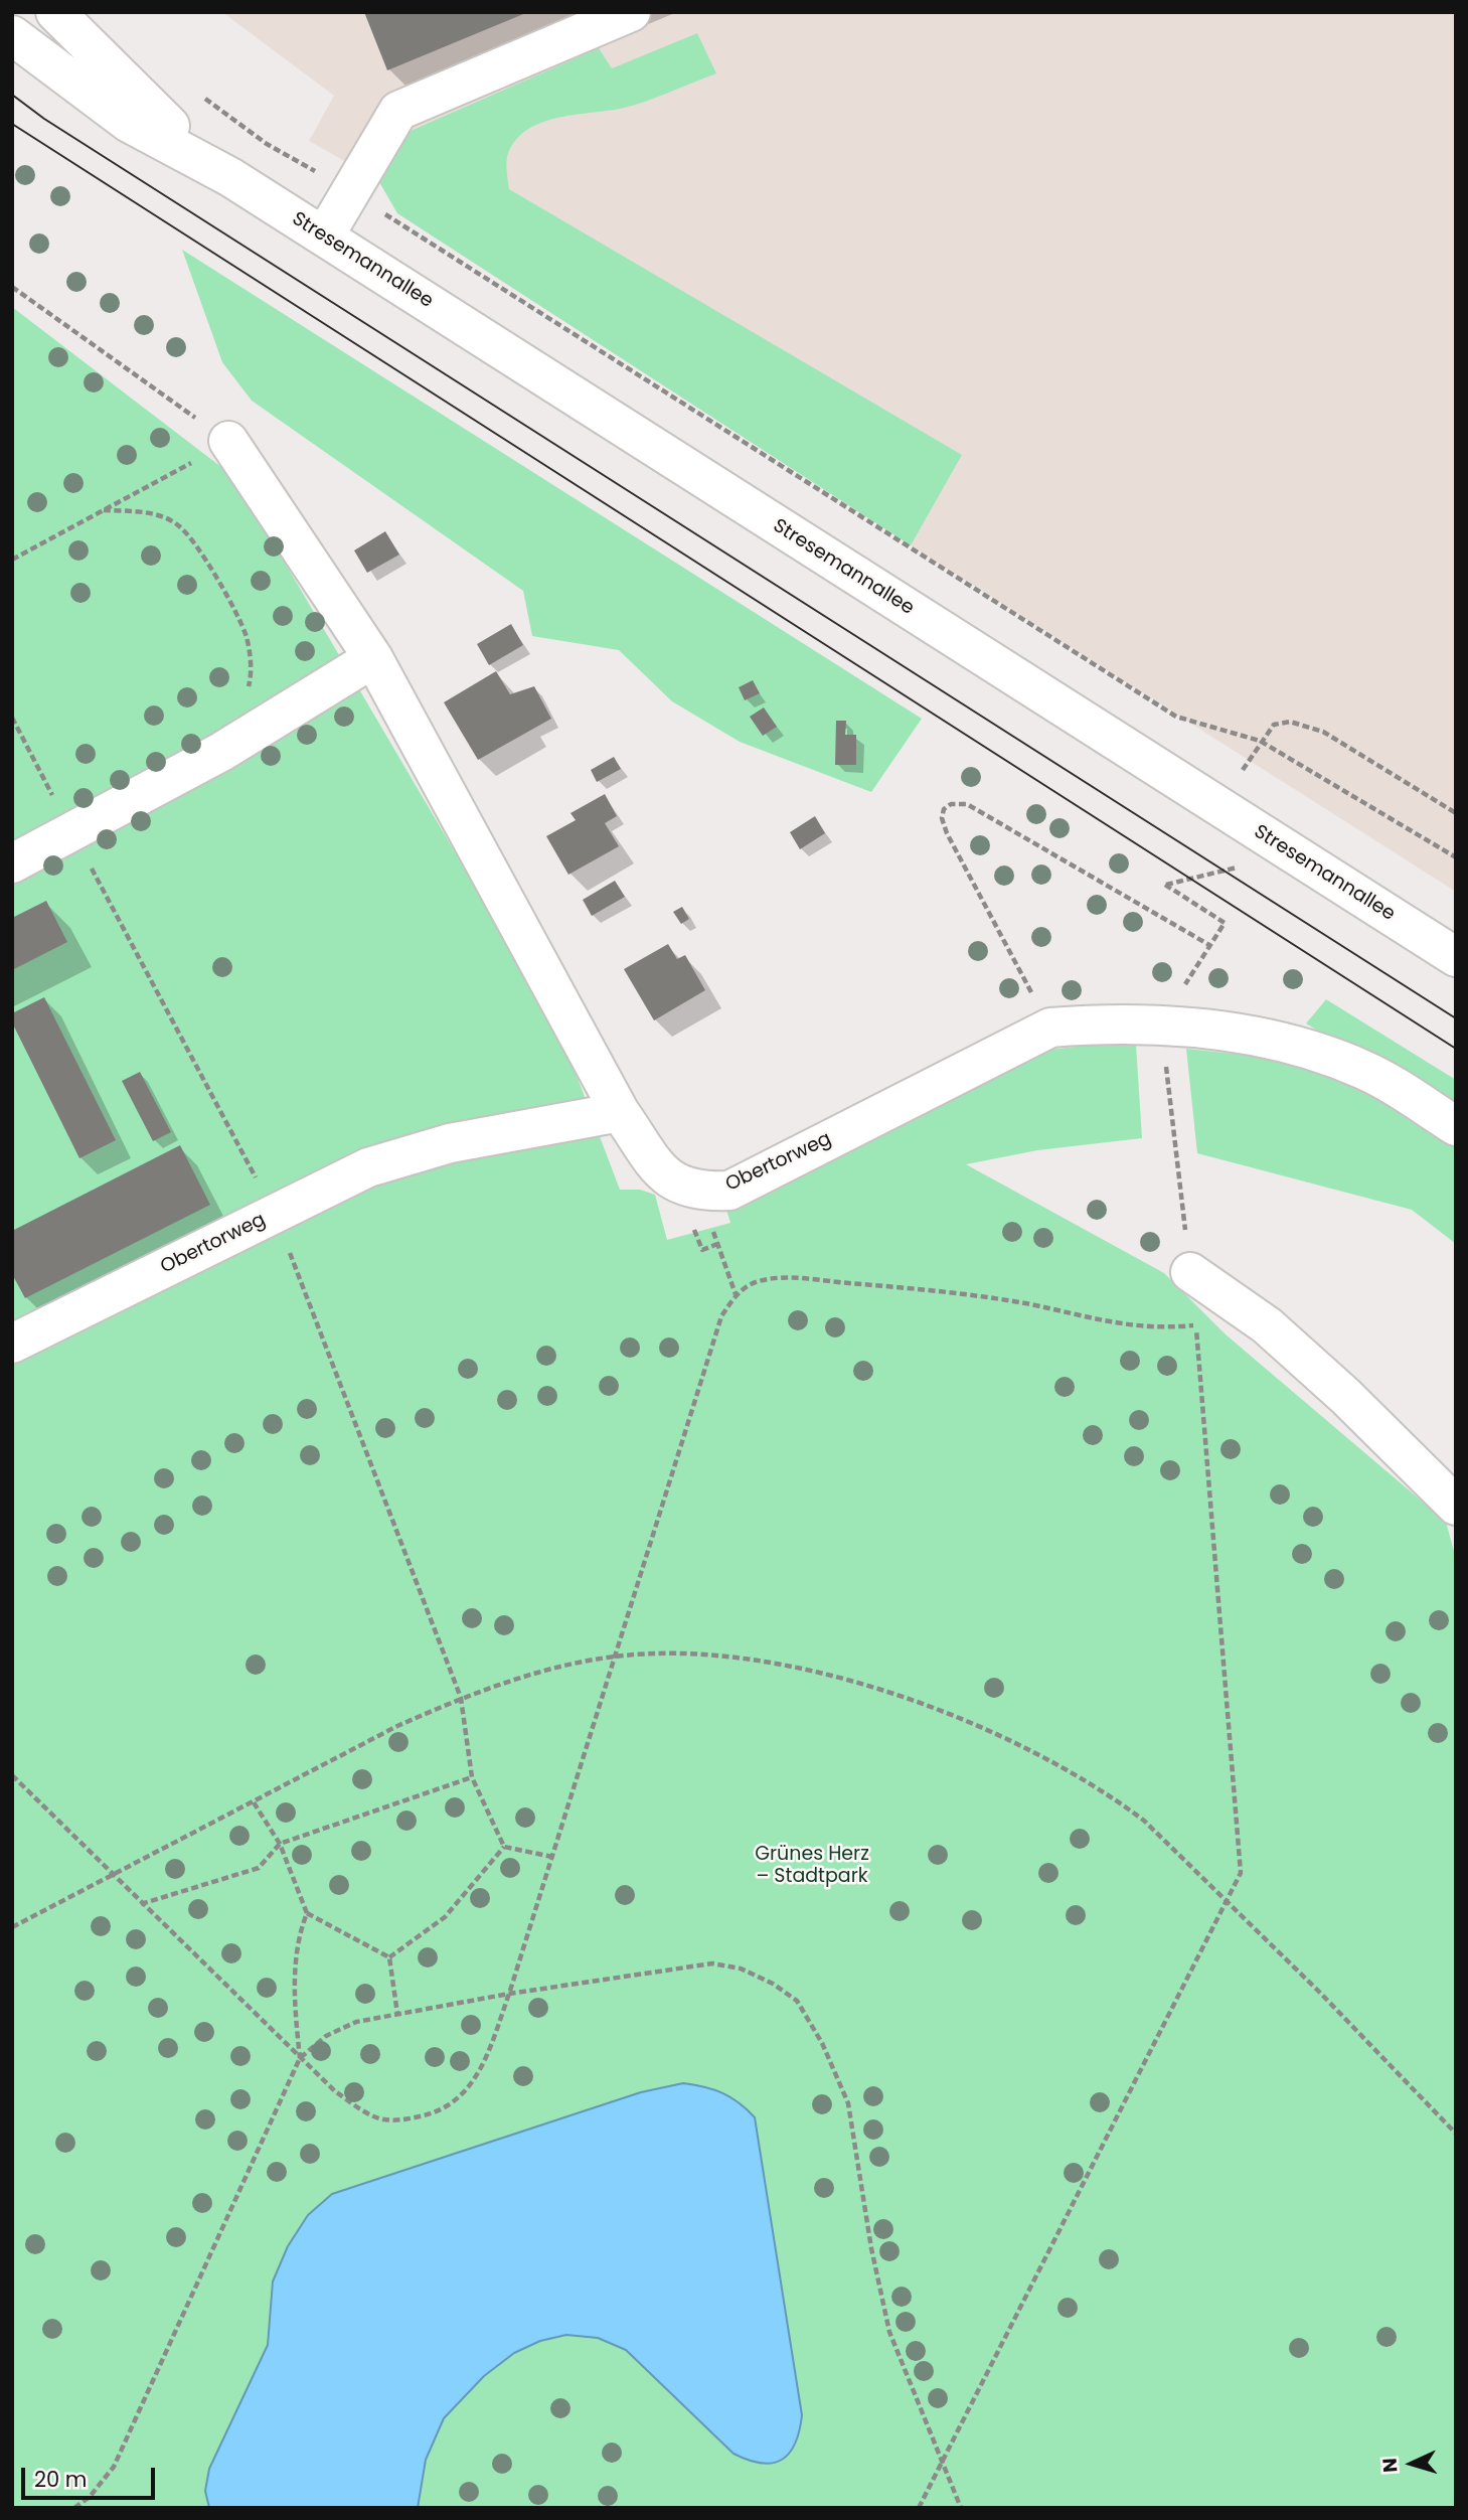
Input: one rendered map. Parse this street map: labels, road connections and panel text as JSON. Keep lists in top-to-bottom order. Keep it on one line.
{"streets":{"street":["Stresemannallee","Obertorweg"]},"parks":["Grünes Herz – Stadtpark"],"scale_bar":"20 m","north":"left"}
